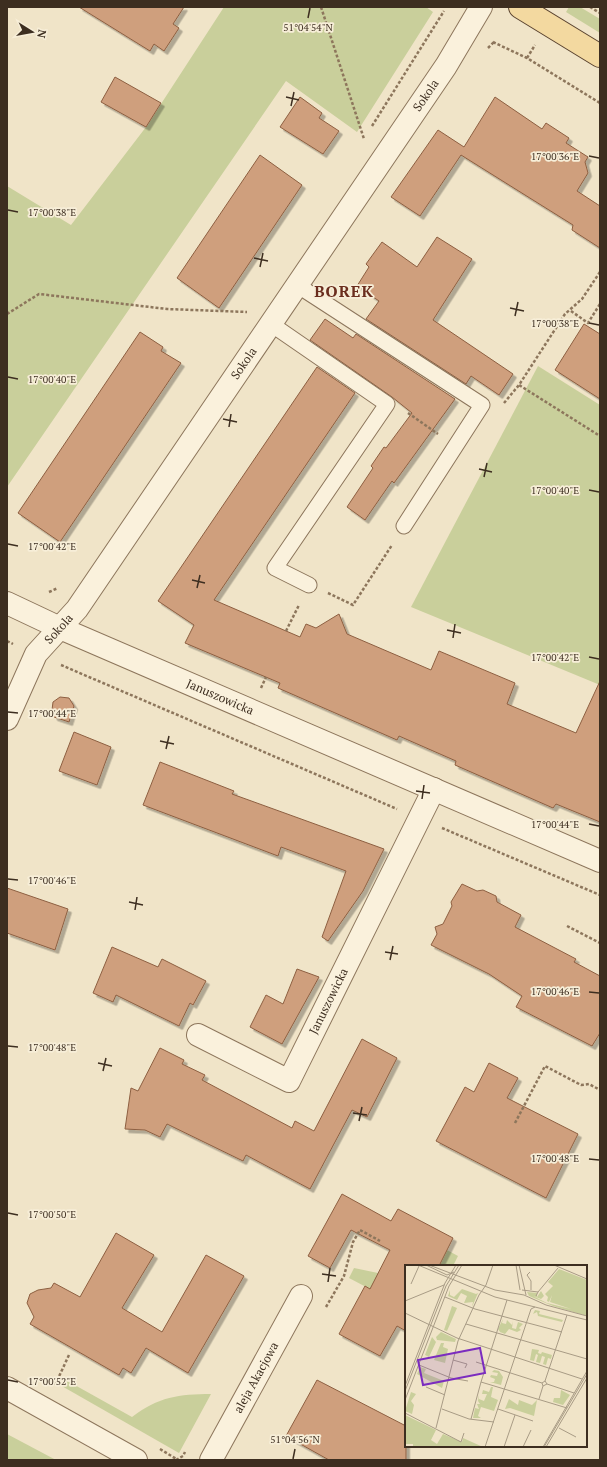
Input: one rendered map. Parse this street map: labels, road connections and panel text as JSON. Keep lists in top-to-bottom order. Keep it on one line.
{"streets":{"street":["Sokola","Januszowicka","aleja Akacjowa"]},"crossings":[["Sokola","Januszowicka"]],"districts":["BOREK"],"north":"right","coordinates":["51°04'54\"N","17°00'36\"E","17°00'38\"E","17°00'40\"E","17°00'42\"E","17°00'44\"E","17°00'46\"E","17°00'48\"E","17°00'50\"E","17°00'52\"E","51°04'56\"N"]}
